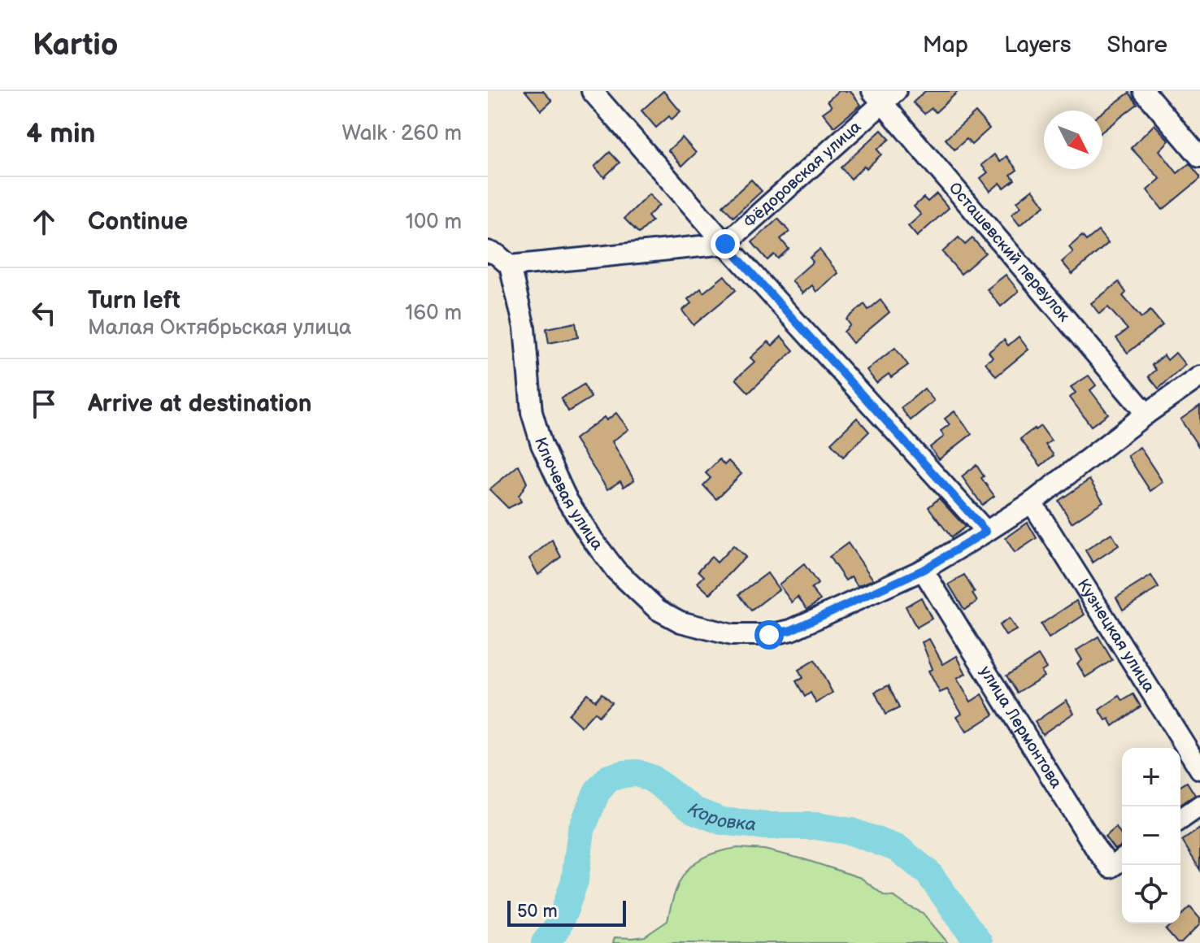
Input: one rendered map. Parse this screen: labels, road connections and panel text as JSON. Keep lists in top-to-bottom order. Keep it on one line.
{"streets":{"street":["Фёдоровская улица","Осташевский переулок","Ключевая улица","Кузнецкая улица","улица Лермонтова"]},"crossings":[["Фёдоровская улица","Осташевский переулок"],["Осташевский переулок","Ключевая улица"],["Ключевая улица","Кузнецкая улица"],["Ключевая улица","улица Лермонтова"]],"water":["Коровка"],"scale_bar":"50 m","north":"bottom right","page":{"header":"Kartio","nav":["Map","Layers","Share"],"heading":["4 min","Walk · 260 m"],"list":[["Continue","100 m"],["Turn left","Малая Октябрьская улица","160 m"],"Arrive at destination"],"map_buttons":["+","−"],"scale":"50 m"}}
